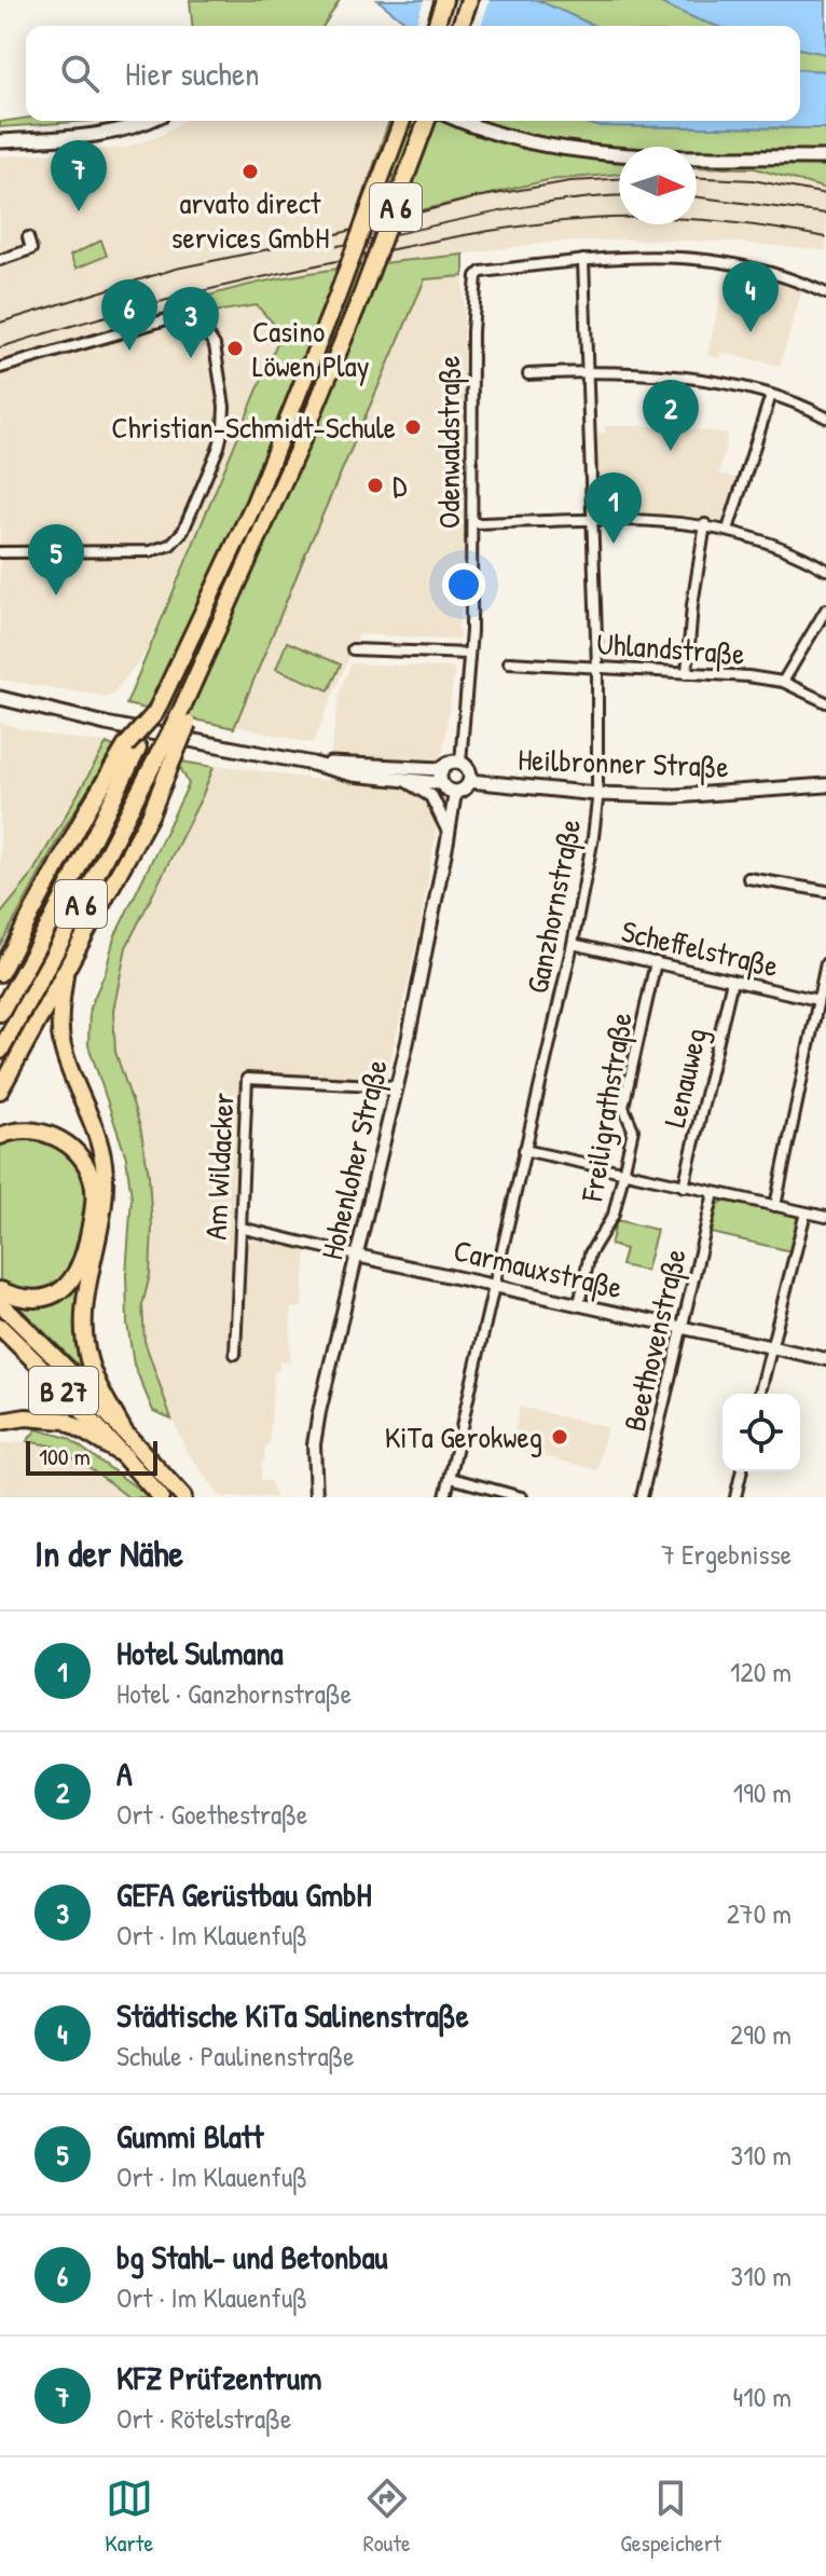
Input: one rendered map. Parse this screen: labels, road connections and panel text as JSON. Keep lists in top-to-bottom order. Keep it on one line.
{"streets":{"highway":["A 6","B 27"],"main road":["Heilbronner Straße"],"street":["Odenwaldstraße","Uhlandstraße","Ganzhornstraße","Scheffelstraße","Lenauweg","Freiligrathstraße","Hohenloher Straße","Am Wildacker","Carmauxstraße","Beethovenstraße"]},"crossings":[["Odenwaldstraße","Heilbronner Straße"],["Odenwaldstraße","Ganzhornstraße"],["Odenwaldstraße","Hohenloher Straße"],["Uhlandstraße","Ganzhornstraße"],["Heilbronner Straße","Ganzhornstraße"],["Heilbronner Straße","Hohenloher Straße"],["Ganzhornstraße","Scheffelstraße"],["Ganzhornstraße","Carmauxstraße"],["Scheffelstraße","Lenauweg"],["Scheffelstraße","Freiligrathstraße"],["Freiligrathstraße","Carmauxstraße"],["Hohenloher Straße","Am Wildacker"],["Hohenloher Straße","Carmauxstraße"],["Am Wildacker","Carmauxstraße"],["Carmauxstraße","Beethovenstraße"]],"places":["arvato direct services GmbH","Casino Löwen Play","Christian-Schmidt-Schule","D","KiTa Gerokweg"],"scale_bar":"100 m","north":"right","page":{"search":"Hier suchen","pins":["7","4","6","3","2","1","5"],"scale":"100 m","heading":["In der Nähe","7 Ergebnisse"],"list":[{"mark":"1","name":"Hotel Sulmana","note":"Hotel · Ganzhornstraße","value":"120 m"},{"mark":"2","name":"A","note":"Ort · Goethestraße","value":"190 m"},{"mark":"3","name":"GEFA Gerüstbau GmbH","note":"Ort · Im Klauenfuß","value":"270 m"},{"mark":"4","name":"Städtische KiTa Salinenstraße","note":"Schule · Paulinenstraße","value":"290 m"},{"mark":"5","name":"Gummi Blatt","note":"Ort · Im Klauenfuß","value":"310 m"},{"mark":"6","name":"bg Stahl- und Betonbau","note":"Ort · Im Klauenfuß","value":"310 m"},{"mark":"7","name":"KFZ Prüfzentrum","note":"Ort · Rötelstraße","value":"410 m"}],"nav":["Karte","Route","Gespeichert"]}}
